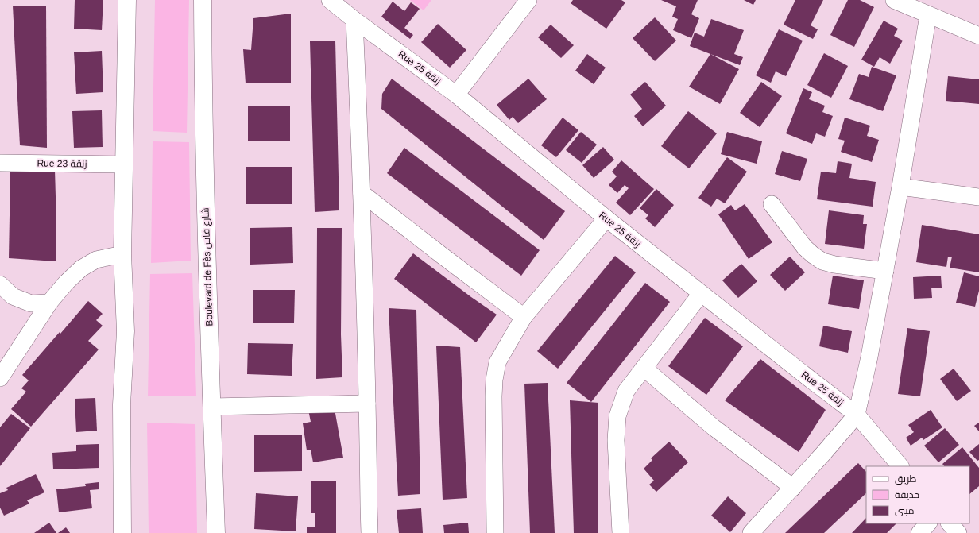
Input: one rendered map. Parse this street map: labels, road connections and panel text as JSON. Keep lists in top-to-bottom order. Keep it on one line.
{"streets":{"main road":["Boulevard de Fès شارع فاس"],"street":["Rue 25 زنقة","Rue 23 زنقة"]},"legend":["طريق","حديقة","مبنى"]}
